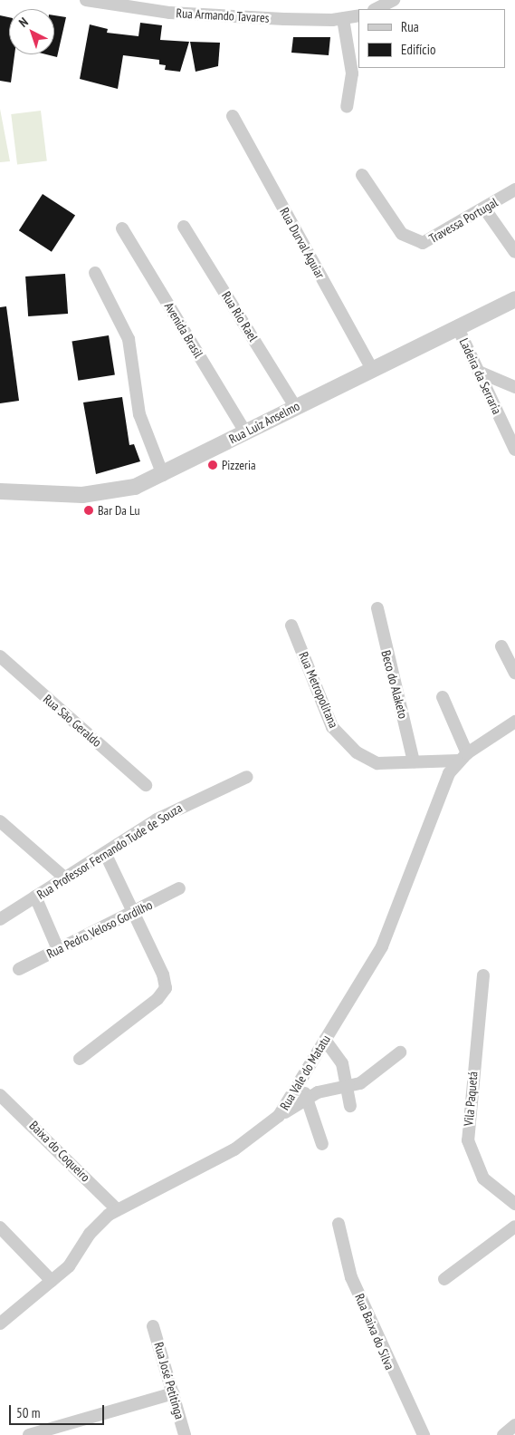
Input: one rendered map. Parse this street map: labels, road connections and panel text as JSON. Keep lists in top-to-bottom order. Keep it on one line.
{"streets":{"street":["Rua Armando Tavares","Travessa Portugal","Rua Durval Aguiar","Rua Rio Rael","Avenida Brasil","Ladeira da Serraria","Rua Luiz Anselmo","Beco do Alaketo","Rua Metropolitana","Rua Sāo Geraldo","Rua Professor Fernando Tude de Souza","Rua Pedro Veloso Gordilho","Rua Vale do Matatu","Vila Paquetá","Baixa do Coqueiro","Rua Baixa do Silva","Rua José Petitinga"]},"crossings":[["Rua Durval Aguiar","Rua Luiz Anselmo"],["Rua Rio Rael","Rua Luiz Anselmo"],["Avenida Brasil","Rua Luiz Anselmo"],["Ladeira da Serraria","Rua Luiz Anselmo"],["Beco do Alaketo","Rua Metropolitana"],["Rua Metropolitana","Rua Vale do Matatu"],["Rua Vale do Matatu","Baixa do Coqueiro"]],"places":["Pizzeria","Bar Da Lu"],"legend":["Rua","Edifício"],"scale_bar":"50 m","north":"top left"}
